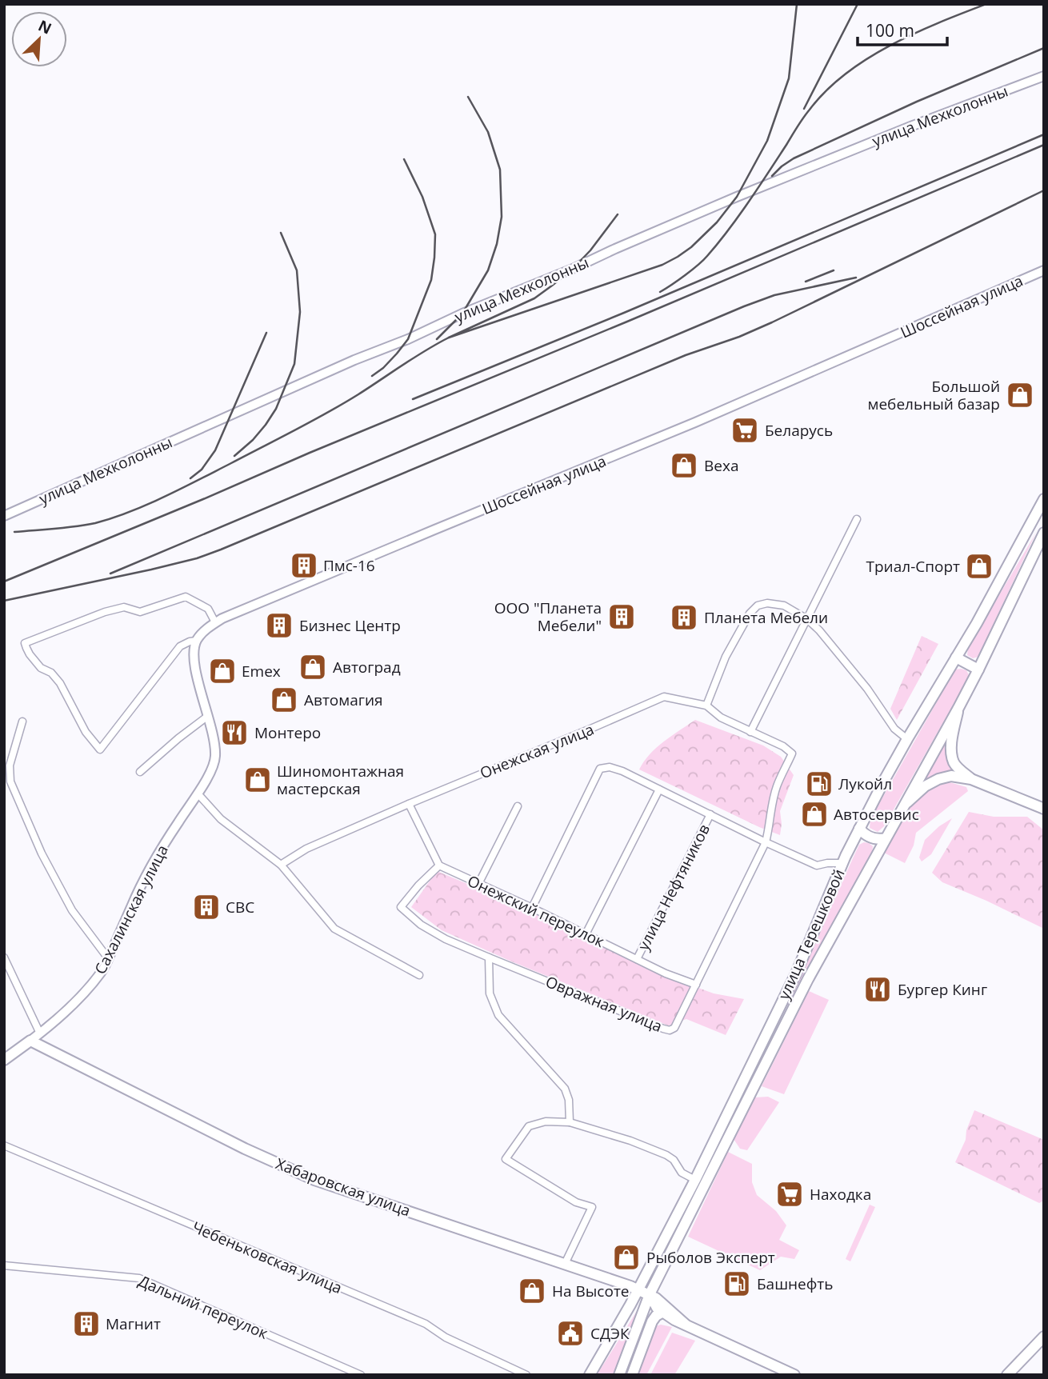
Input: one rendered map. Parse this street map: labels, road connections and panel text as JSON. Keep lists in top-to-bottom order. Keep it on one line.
{"streets":{"main road":["Сахалинская улица","улица Терешковой","Хабаровская улица"],"street":["улица Мехколонны","Шоссейная улица","Онежская улица","улица Нефтяников","Онежский переулок","Овражная улица","Чебеньковская улица","Дальний переулок"]},"crossings":[["улица Нефтяников","Онежский переулок"],["Сахалинская улица","Хабаровская улица"],["Онежский переулок","Овражная улица"],["улица Терешковой","Хабаровская улица"]],"places":{"shop":["Большой мебельный базар","Веха","Триал-Спорт","Автоград","Emex","Автомагия","Шиномонтажная мастерская","Автосервис","Рыболов Эксперт","На Высоте"],"supermarket":["Беларусь","Находка"],"building":["Пмс-16","ООО \"Планета Мебели\"","Планета Мебели","Бизнес Центр","СВС","Магнит"],"restaurant":["Монтеро","Бургер Кинг"],"fuel station":["Лукойл","Башнефть"],"public building":["СДЭК"]},"scale_bar":"100 m","north":"top right"}
